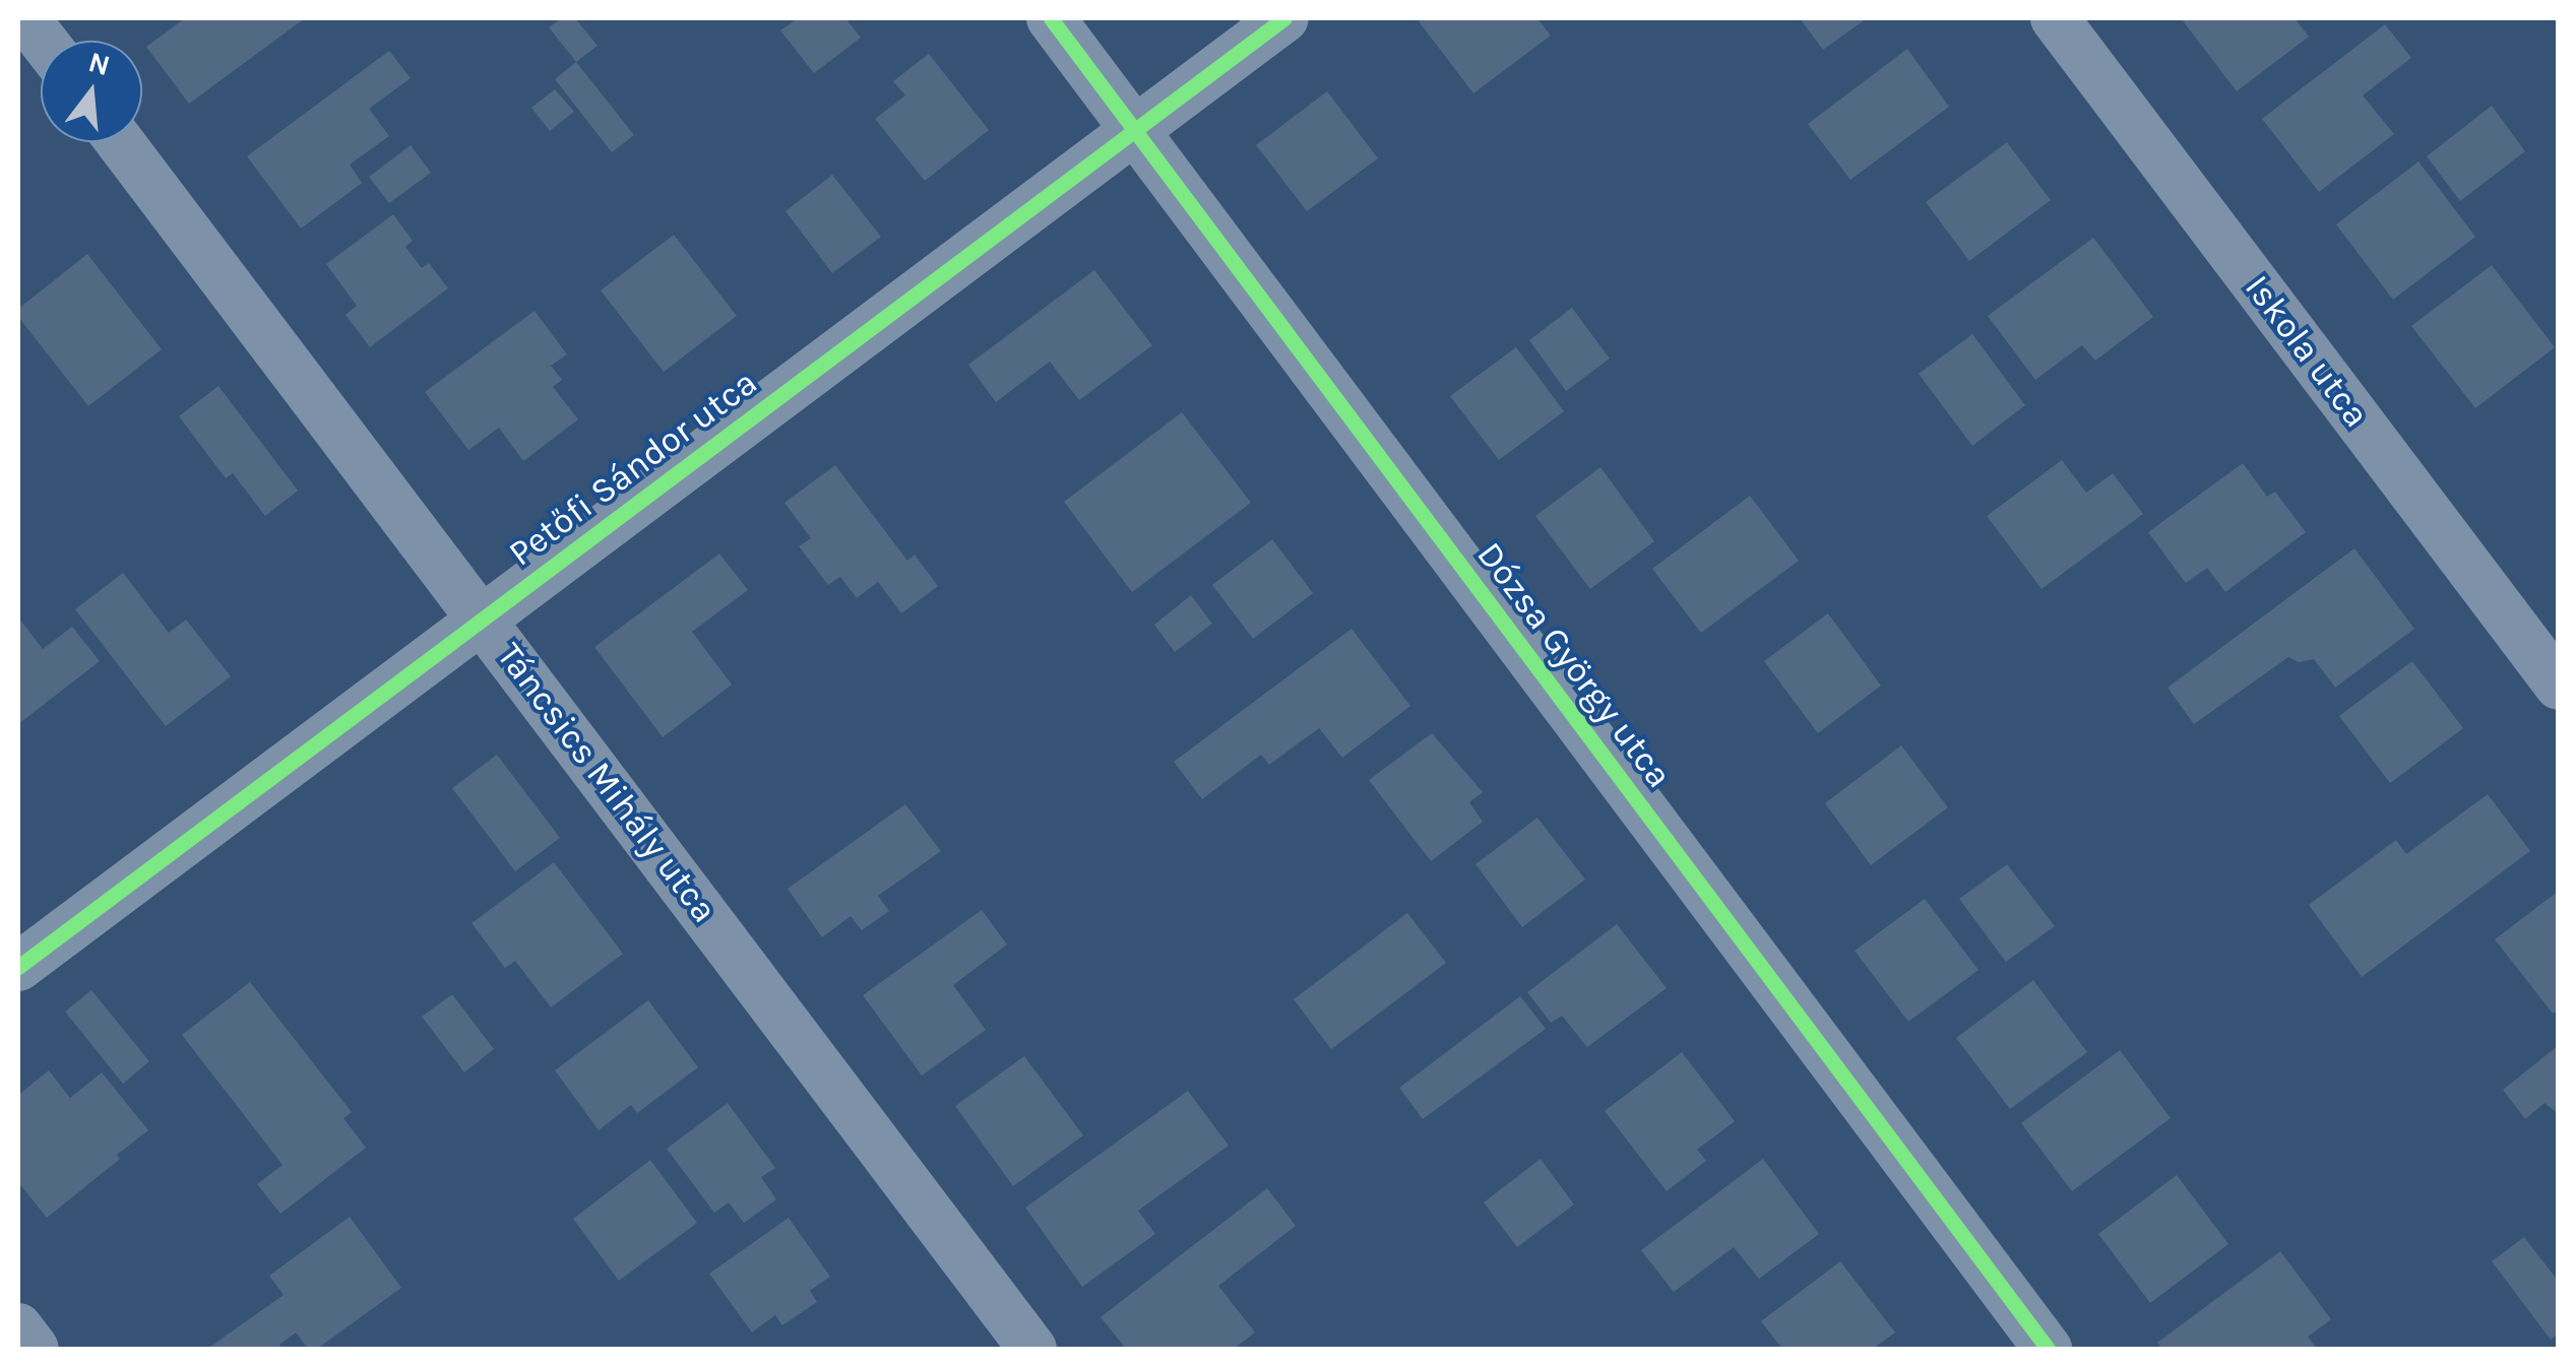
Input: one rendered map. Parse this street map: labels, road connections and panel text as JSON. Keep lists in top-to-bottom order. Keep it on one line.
{"streets":{"street":["Iskola utca","Petőfi Sándor utca","Dózsa György utca","Táncsics Mihály utca"]},"crossings":[["Petőfi Sándor utca","Dózsa György utca"],["Petőfi Sándor utca","Táncsics Mihály utca"]],"north":"top"}
